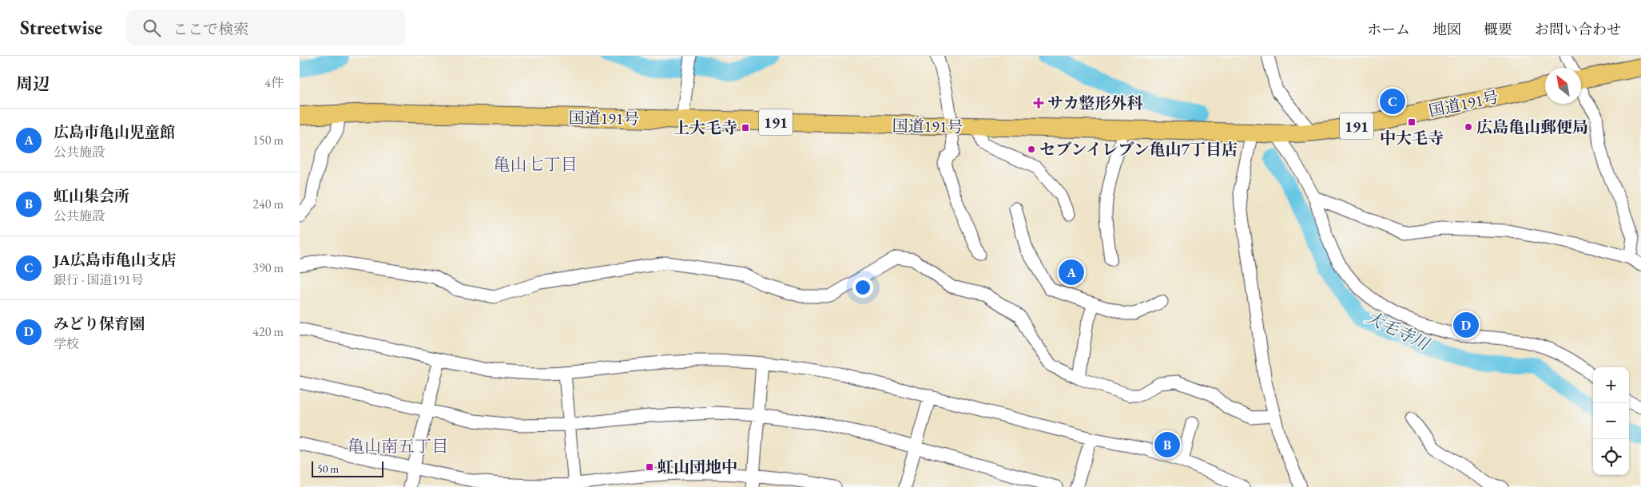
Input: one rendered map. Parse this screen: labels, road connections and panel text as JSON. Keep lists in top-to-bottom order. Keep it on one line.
{"streets":{"highway":["国道191号","191"]},"districts":["亀山七丁目","亀山南五丁目"],"water":["大毛寺川"],"places":{"health":["サカ整形外科"],"transit":["中大毛寺","上大毛寺","虹山団地中"],"other":["広島亀山郵便局","セブンイレブン亀山7丁目店"]},"scale_bar":"50 m","north":"top left","page":{"header":"Streetwise","search":"ここで検索","nav":["ホーム","地図","概要","お問い合わせ"],"heading":["周辺","4件"],"pins":["C","A","D","B"],"list":[{"mark":"A","name":"広島市亀山児童館","note":"公共施設","value":"150 m"},{"mark":"B","name":"虹山集会所","note":"公共施設","value":"240 m"},{"mark":"C","name":"JA広島市亀山支店","note":"銀行 · 国道191号","value":"390 m"},{"mark":"D","name":"みどり保育園","note":"学校","value":"420 m"}],"map_buttons":["+","−"],"scale":"50 m"}}
